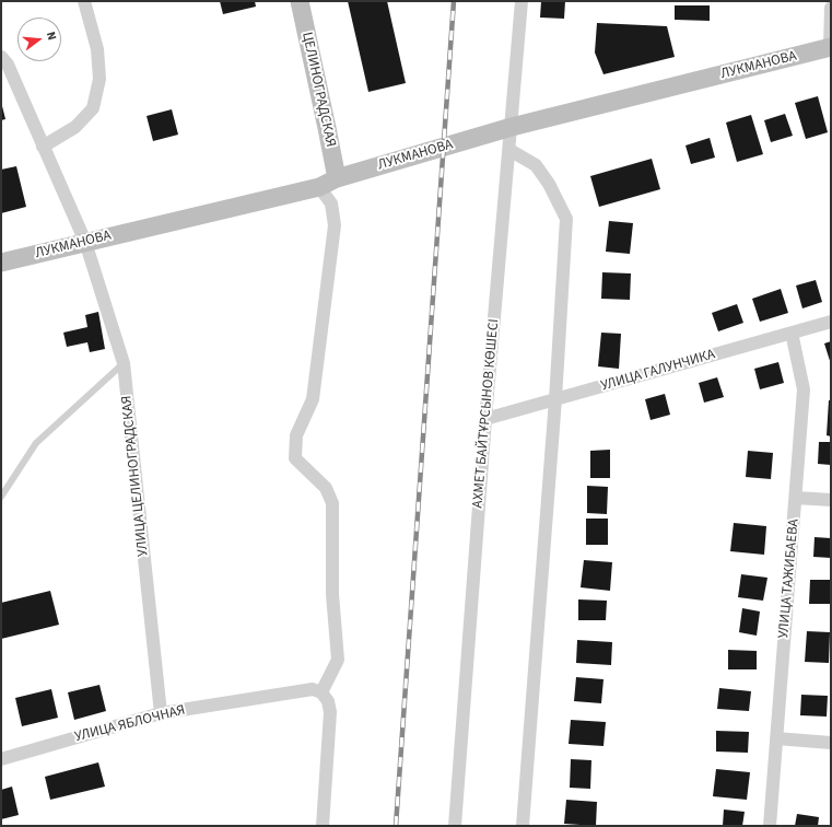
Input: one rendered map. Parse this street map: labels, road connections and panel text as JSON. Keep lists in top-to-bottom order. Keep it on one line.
{"streets":{"street":["ЛУКМАНОВА","ЦЕЛИНОГРАДСКАЯ","УЛИЦА ГАЛУНЧИКА","АХМЕТ БАЙТҰРСЫНОВ КӨШЕСІ","УЛИЦА ЦЕЛИНОГРАДСКАЯ","УЛИЦА ТАЖИБАЕВА","УЛИЦА ЯБЛОЧНАЯ"]},"crossings":[["ЛУКМАНОВА","ЦЕЛИНОГРАДСКАЯ"],["ЛУКМАНОВА","АХМЕТ БАЙТҰРСЫНОВ КӨШЕСІ"],["ЛУКМАНОВА","УЛИЦА ЦЕЛИНОГРАДСКАЯ"],["УЛИЦА ГАЛУНЧИКА","АХМЕТ БАЙТҰРСЫНОВ КӨШЕСІ"],["УЛИЦА ГАЛУНЧИКА","УЛИЦА ТАЖИБАЕВА"],["УЛИЦА ЦЕЛИНОГРАДСКАЯ","УЛИЦА ЯБЛОЧНАЯ"]],"north":"right"}
